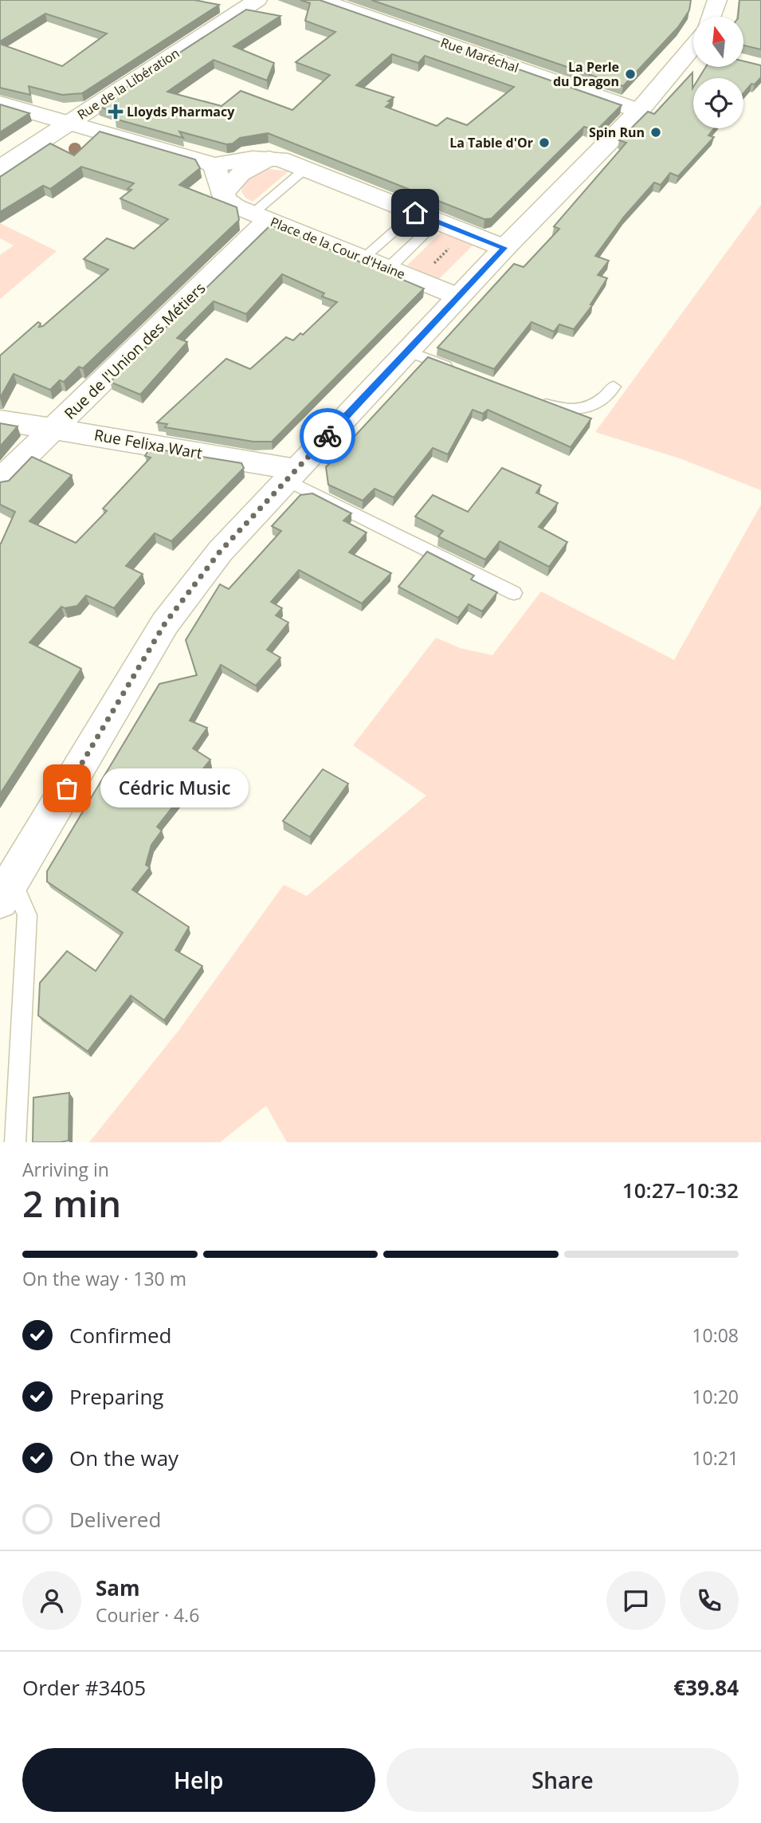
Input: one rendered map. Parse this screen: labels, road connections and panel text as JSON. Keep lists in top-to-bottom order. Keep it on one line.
{"streets":{"street":["Rue Maréchal","Rue de la Libération","Place de la Cour d'Haine","Rue de l'Union des Métiers","Rue Felixa Wart"]},"crossings":[["Place de la Cour d'Haine","Rue de l'Union des Métiers"],["Rue de l'Union des Métiers","Rue Felixa Wart"]],"places":{"other":["La Perle du Dragon","Spin Run","La Table d'Or","Cédric Music"],"health":["Lloyds Pharmacy"]},"north":"top","page":{"bubble":"Cédric Music","heading":["2 min","Arriving in","10:27–10:32"],"panel":["Sam","Courier · 4.6","Order #3405","€39.84"],"bar":"On the way · 130 m","list":[["Confirmed","10:08"],["Preparing","10:20"],["On the way","10:21"],"Delivered"],"buttons":["Help","Share"]}}
